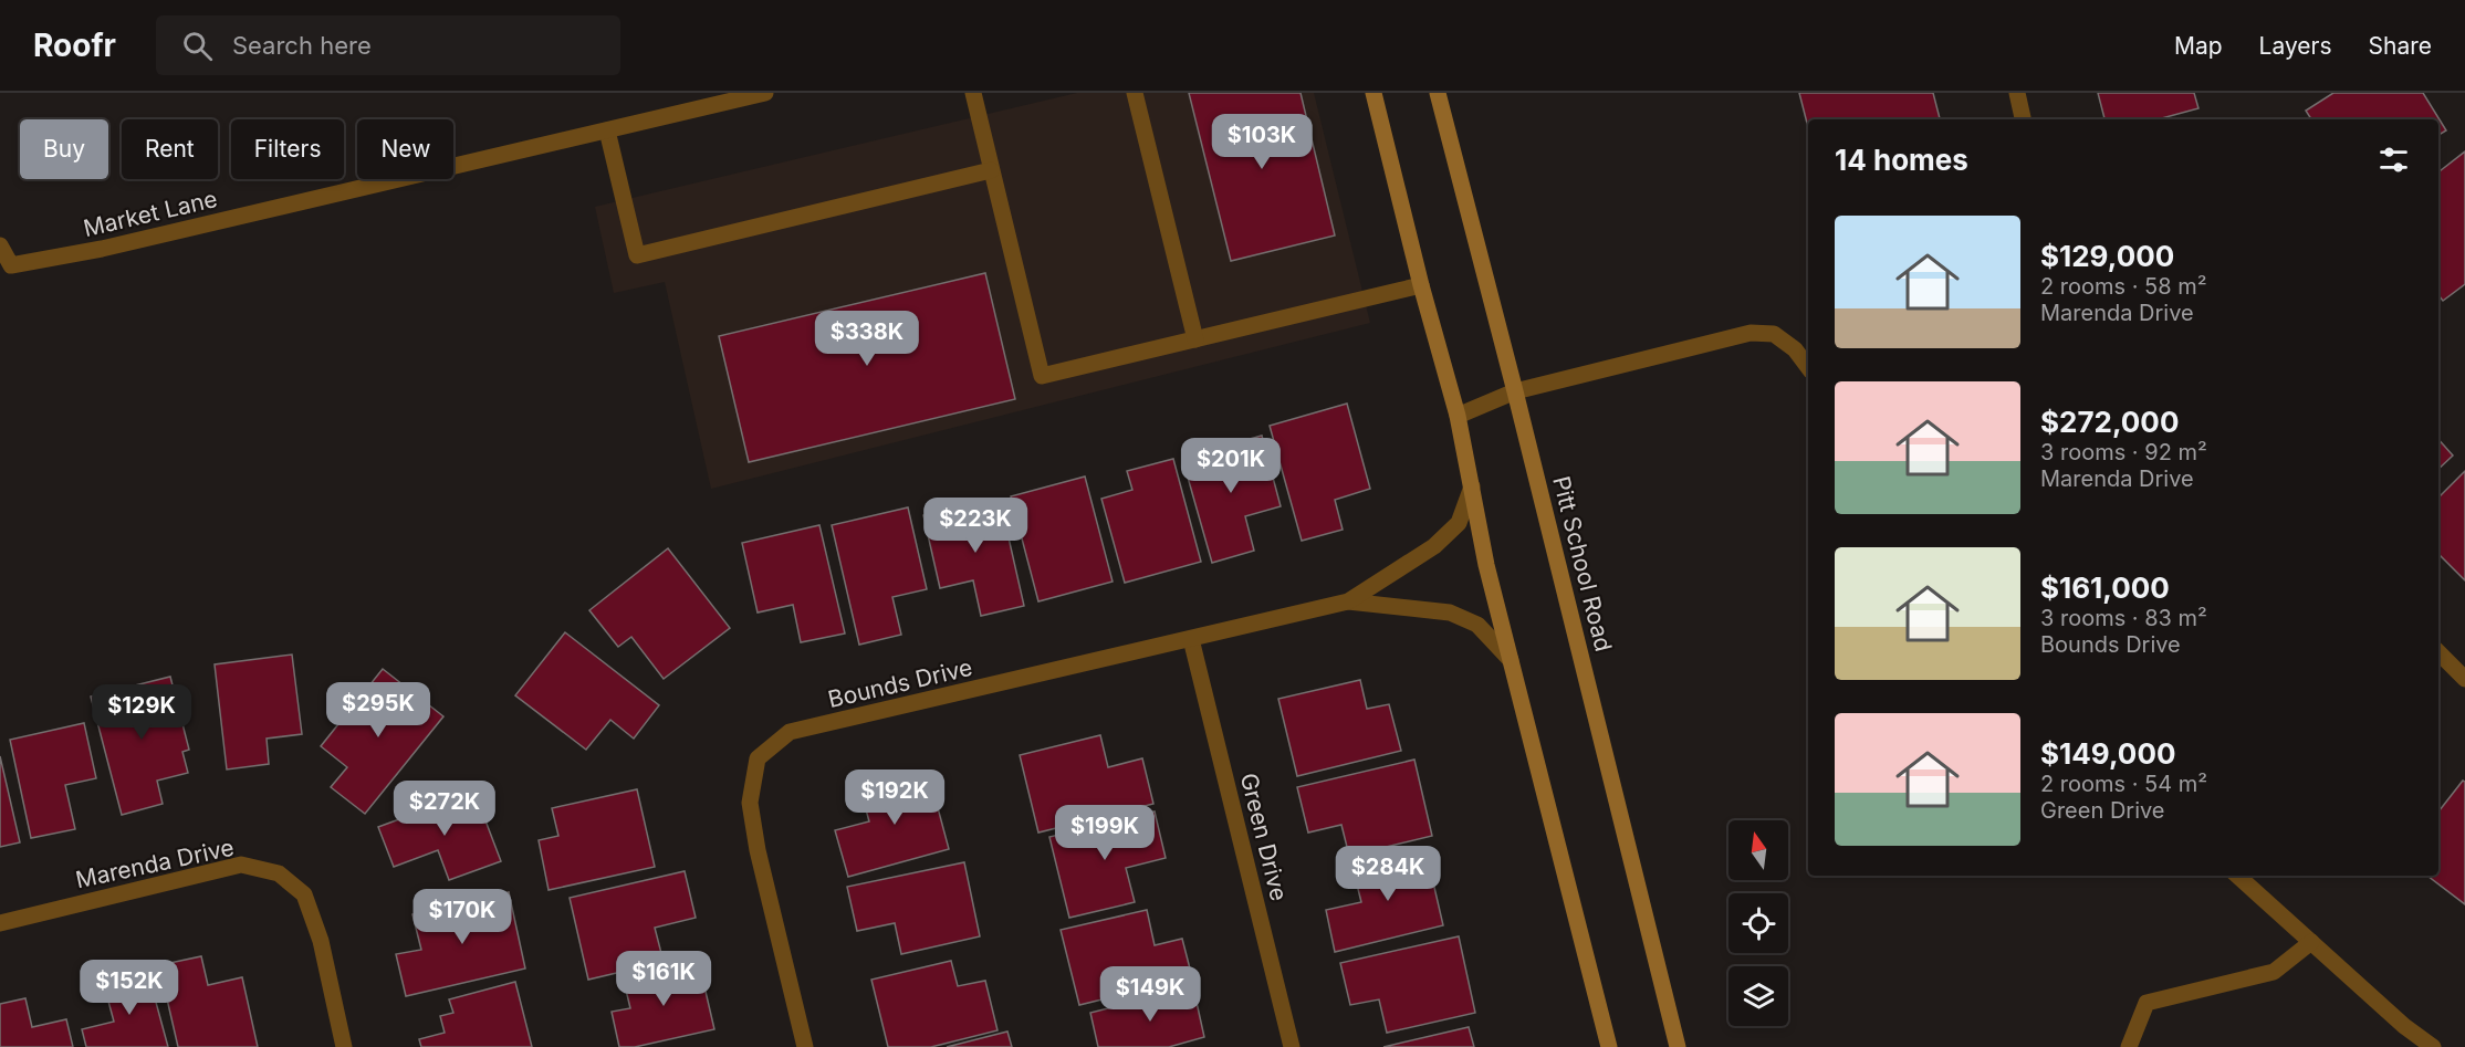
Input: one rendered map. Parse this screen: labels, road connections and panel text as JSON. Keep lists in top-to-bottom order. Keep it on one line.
{"streets":{"main road":["Pitt School Road"],"street":["Market Lane","Bounds Drive","Green Drive","Marenda Drive"]},"crossings":[["Bounds Drive","Green Drive"]],"north":"top","page":{"header":"Roofr","search":"Search here","nav":["Map","Layers","Share"],"price":["$103K","$338K","$201K","$223K","$295K","$129K","$192K","$272K","$199K","$284K","$170K","$161K","$152K","$149K"],"chip":["Buy","Rent","Filters","New"],"heading":"14 homes","list":[{"name":"$129,000","note":"2 rooms · 58 m² · Marenda Drive"},{"name":"$272,000","note":"3 rooms · 92 m² · Marenda Drive"},{"name":"$161,000","note":"3 rooms · 83 m² · Bounds Drive"},{"name":"$149,000","note":"2 rooms · 54 m² · Green Drive"}]}}
